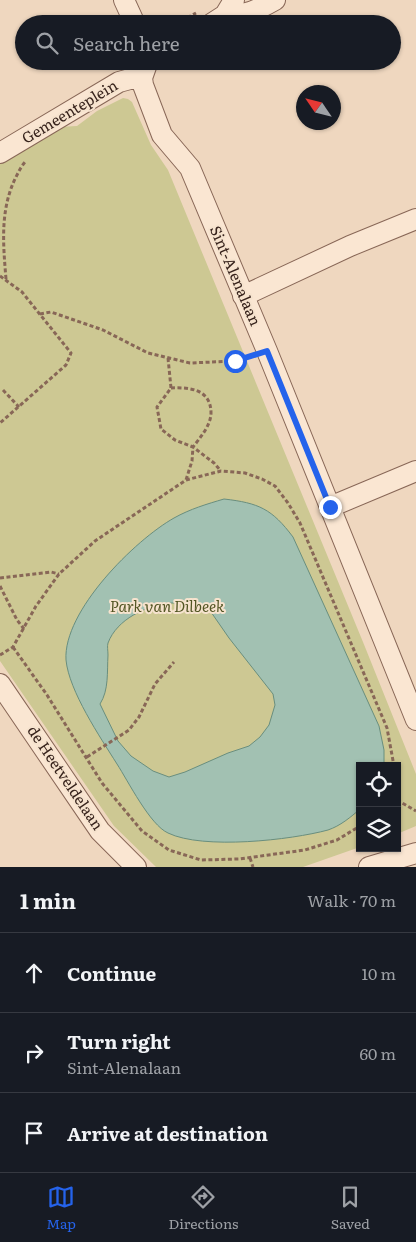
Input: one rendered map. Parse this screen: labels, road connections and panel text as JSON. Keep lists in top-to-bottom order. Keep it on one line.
{"streets":{"street":["Gemeenteplein","Sint-Alenalaan","de Heetveldelaan"]},"crossings":[["Gemeenteplein","Sint-Alenalaan"]],"parks":["Park van Dilbeek"],"north":"top left","page":{"search":"Search here","heading":["1 min","Walk · 70 m"],"list":[["Continue","10 m"],["Turn right","Sint-Alenalaan","60 m"],"Arrive at destination"],"nav":["Map","Directions","Saved"]}}
